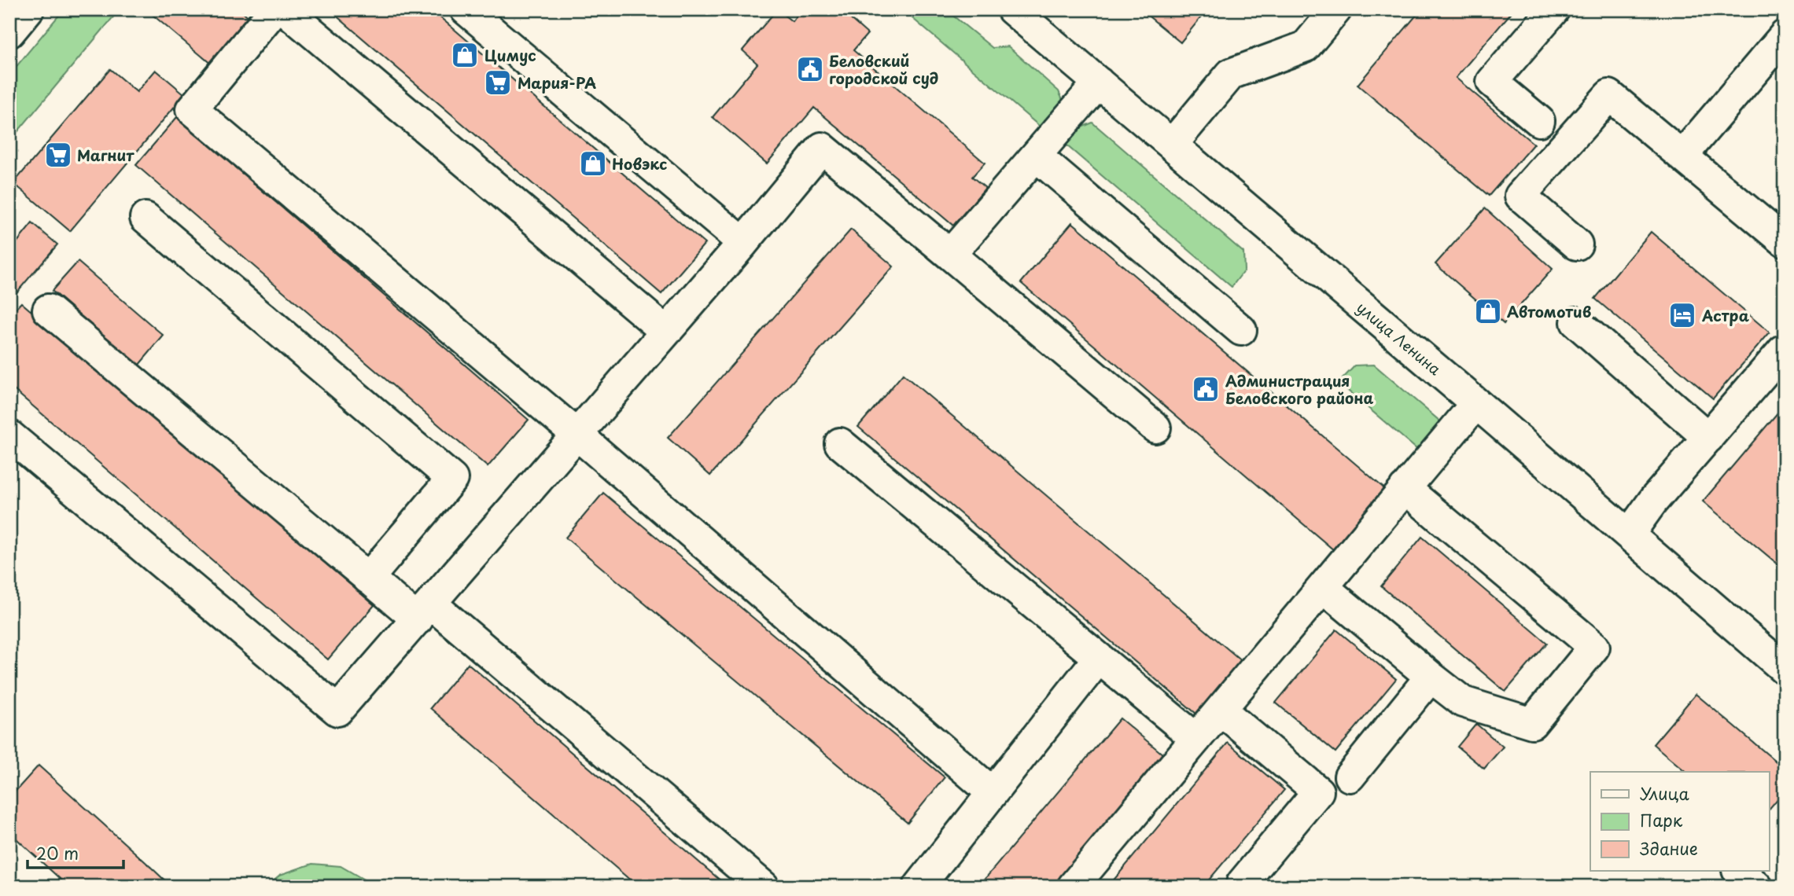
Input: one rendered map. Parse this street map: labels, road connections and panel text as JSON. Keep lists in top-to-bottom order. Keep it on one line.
{"streets":{"street":["улица Ленина"]},"places":{"shop":["Цимус","Новэкс","Автомотив"],"public building":["Беловский городской суд","Администрация Беловского района"],"supermarket":["Мария-РА","Магнит"],"hotel":["Астра"]},"legend":["Улица","Парк","Здание"],"scale_bar":"20 m"}
